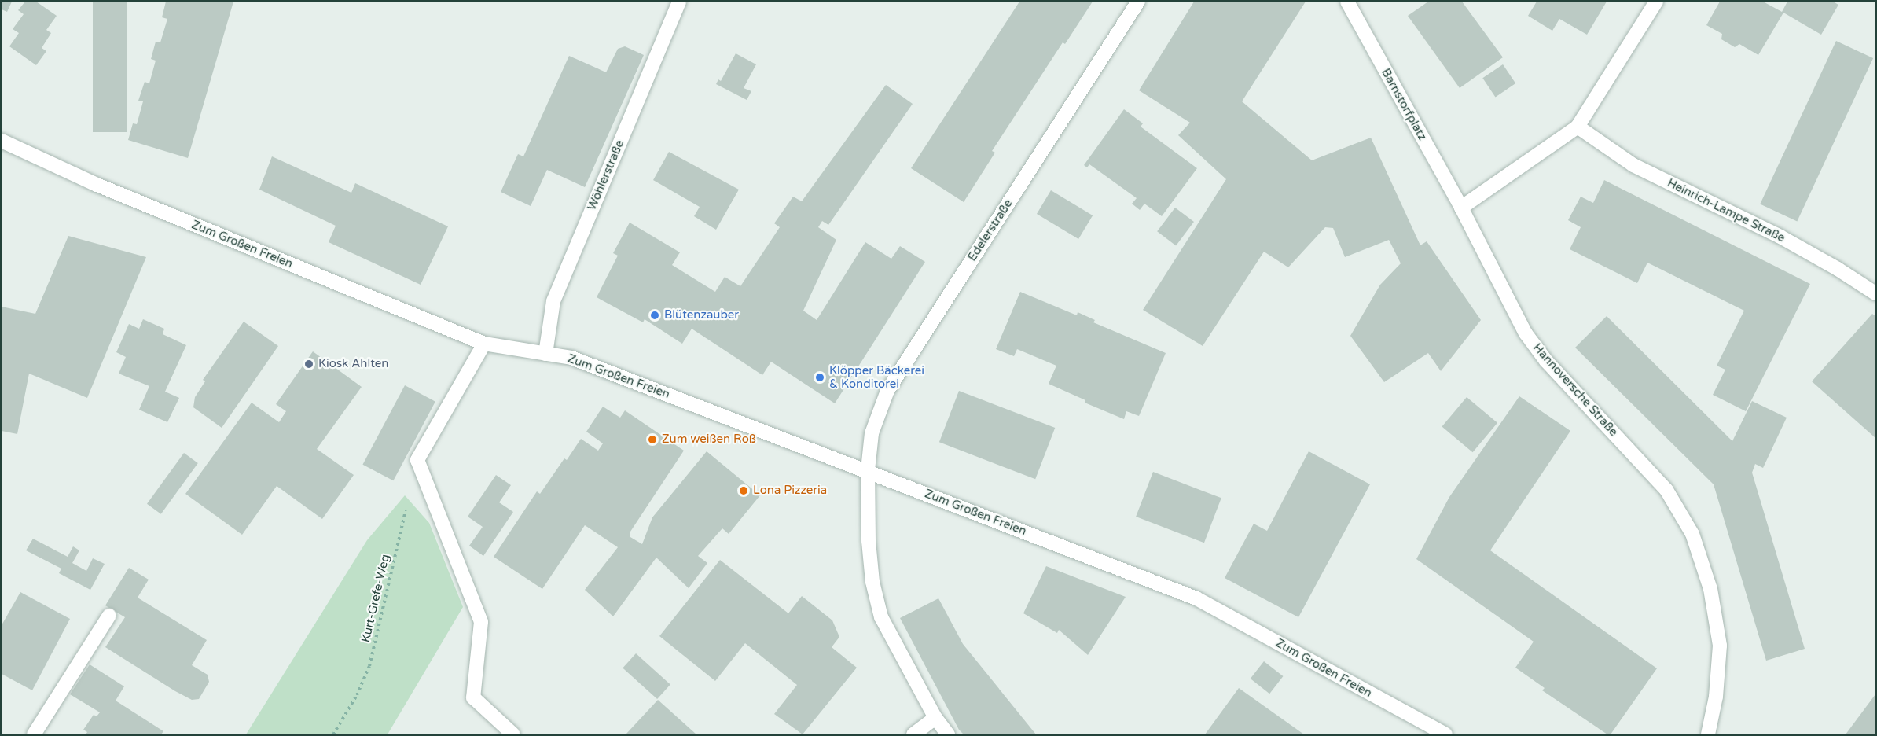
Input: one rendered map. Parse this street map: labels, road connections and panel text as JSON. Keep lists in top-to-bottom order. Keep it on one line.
{"streets":{"street":["Barnstorfplatz","Wöhlerstraße","Heinrich-Lampe Straße","Edelerstraße","Zum Großen Freien","Hannoversche Straße"],"path":["Kurt-Grefe-Weg"]},"crossings":[["Barnstorfplatz","Hannoversche Straße"],["Wöhlerstraße","Zum Großen Freien"],["Edelerstraße","Zum Großen Freien"]],"places":["Blütenzauber","Kiosk Ahlten","Klöpper Bäckerei & Konditorei","Zum weißen Roß","Lona Pizzeria"]}
